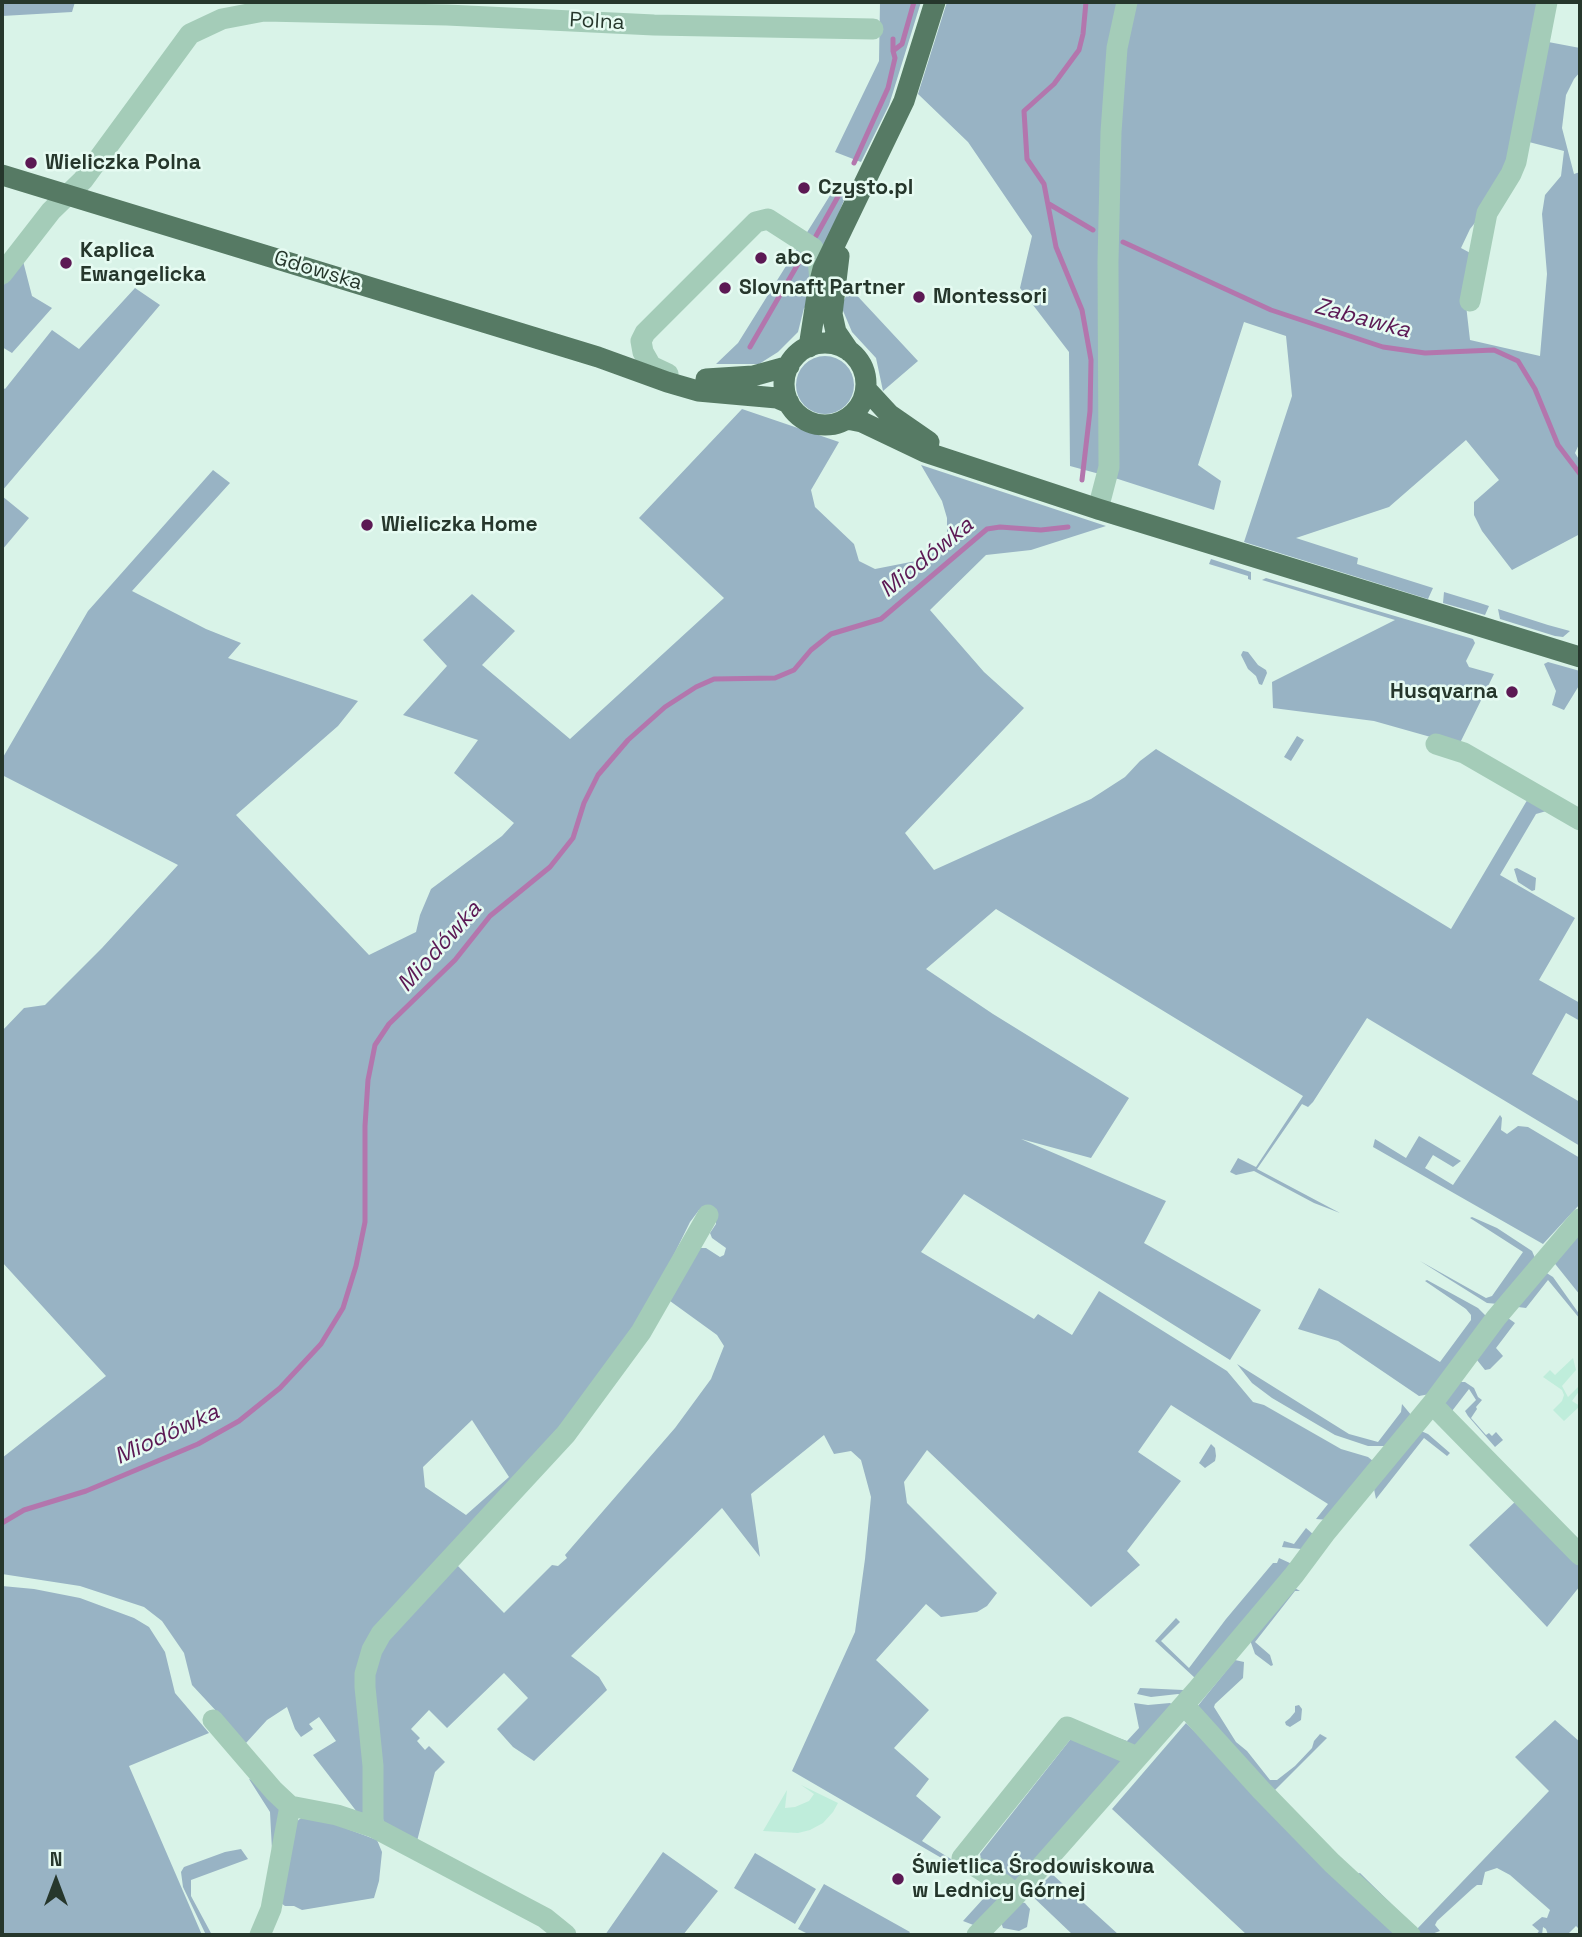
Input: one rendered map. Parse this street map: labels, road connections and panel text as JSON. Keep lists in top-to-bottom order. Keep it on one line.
{"streets":{"main road":["Gdowska"],"street":["Polna"]},"crossings":[["Polna","Gdowska"]],"water":["Zabawka","Miodówka"],"places":["Wieliczka Polna","Czysto.pl","abc","Kaplica Ewangelicka","Slovnaft Partner","Montessori","Wieliczka Home","Husqvarna","Świetlica Środowiskowa w Lednicy Górnej"],"north":"top"}
